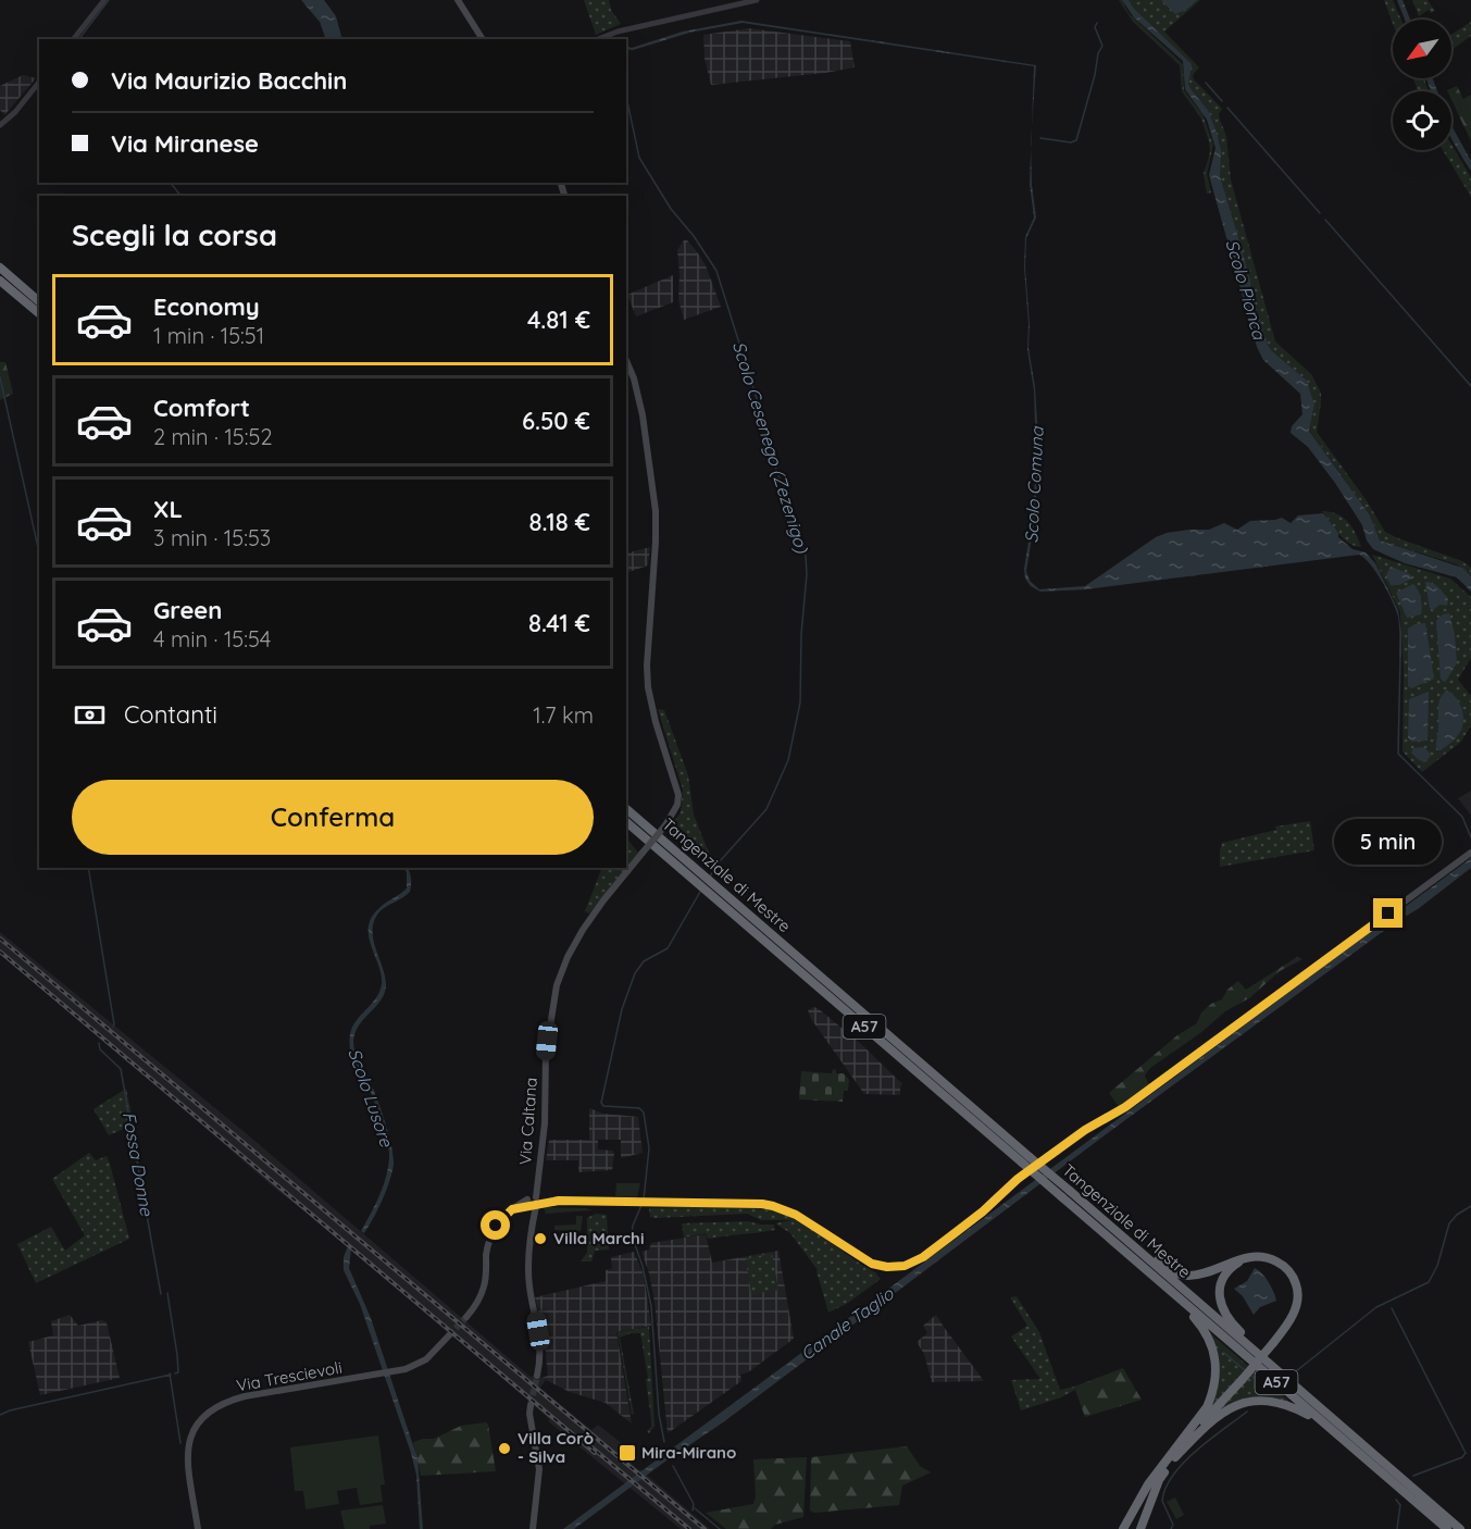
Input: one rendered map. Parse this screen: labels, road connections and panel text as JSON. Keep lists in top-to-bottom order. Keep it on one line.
{"streets":{"highway":["Tangenziale di Mestre","A57"],"main road":["Via Caltana","Via Trescievoli"]},"crossings":[["Tangenziale di Mestre","A57"]],"water":["Scolo Pionca","Scolo Cesenego (Zezenigo)","Scolo Comuna","Scolo Lusore","Fossa Donne","Canale Taglio"],"places":{"other":["Villa Marchi","Villa Corò - Silva"],"transit":["Mira-Mirano"]},"north":"bottom left","page":{"banner":["Via Maurizio Bacchin","Via Miranese"],"heading":"Scegli la corsa","list":[{"name":"Economy","note":"1 min · 15:51","value":"4.81 €"},{"name":"Comfort","note":"2 min · 15:52","value":"6.50 €"},{"name":"XL","note":"3 min · 15:53","value":"8.18 €"},{"name":"Green","note":"4 min · 15:54","value":"8.41 €"}],"pay":["Contanti","1.7 km"],"buttons":"Conferma","bubble":"5 min"}}
